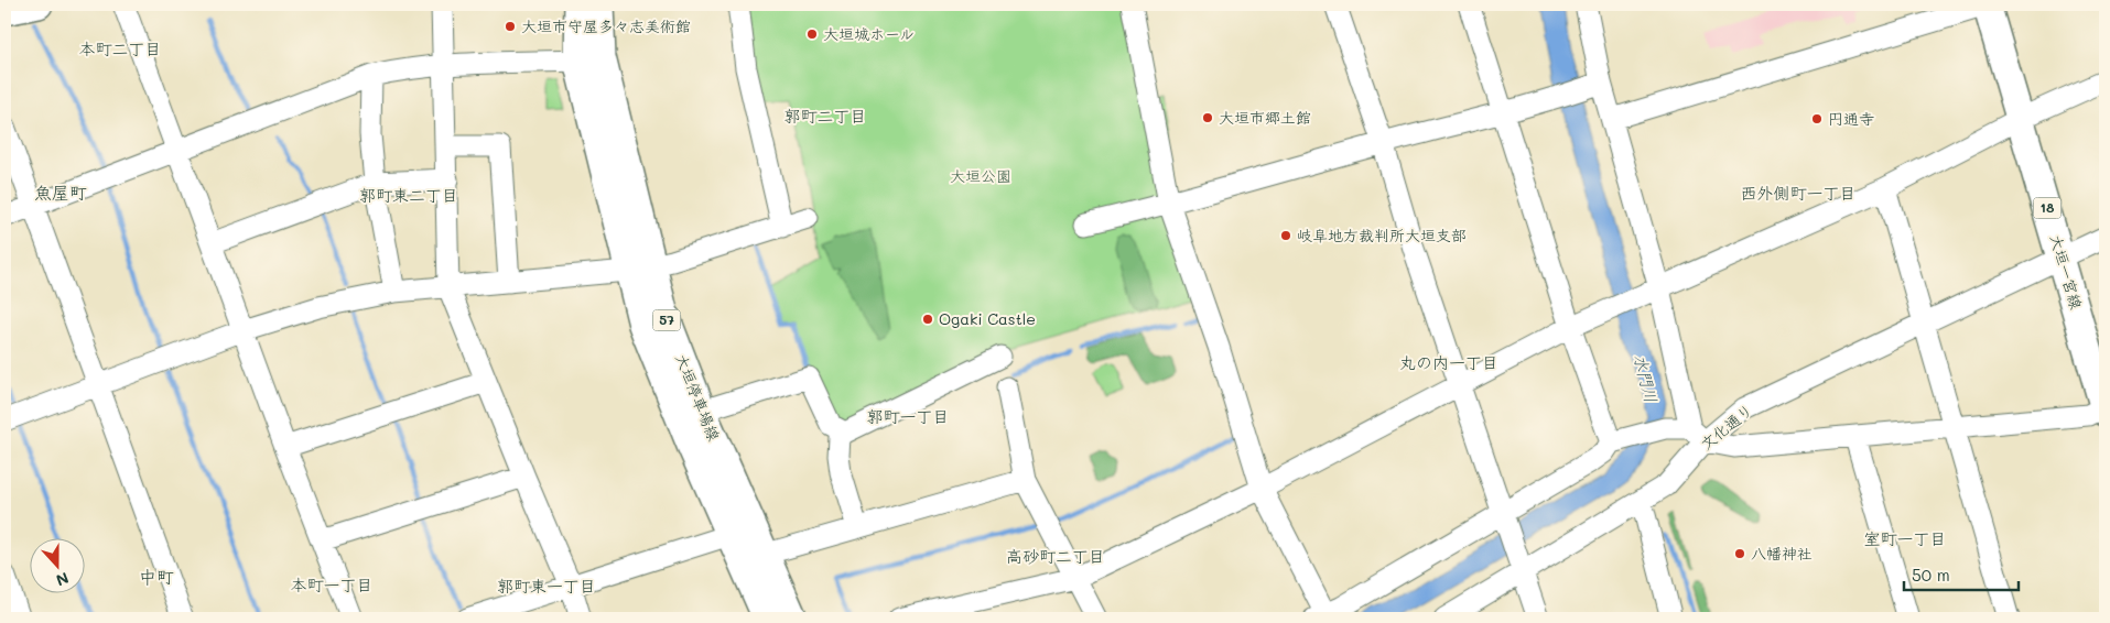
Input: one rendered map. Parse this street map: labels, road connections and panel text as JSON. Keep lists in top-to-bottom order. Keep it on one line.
{"streets":{"main road":["18","大垣一宮線","57","大垣停車場線"],"street":["文化通り"]},"crossings":[["大垣一宮線","文化通り"]],"districts":["本町二丁目","郭町二丁目","魚屋町","西外側町一丁目","郭町東二丁目","丸の内一丁目","郭町一丁目","室町一丁目","高砂町二丁目","中町","本町一丁目","郭町東一丁目"],"water":["水門川"],"parks":["大垣公園"],"places":["大垣市守屋多々志美術館","大垣城ホール","大垣市郷土館","円通寺","岐阜地方裁判所大垣支部","Ogaki Castle","八幡神社"],"scale_bar":"50 m","north":"bottom"}
